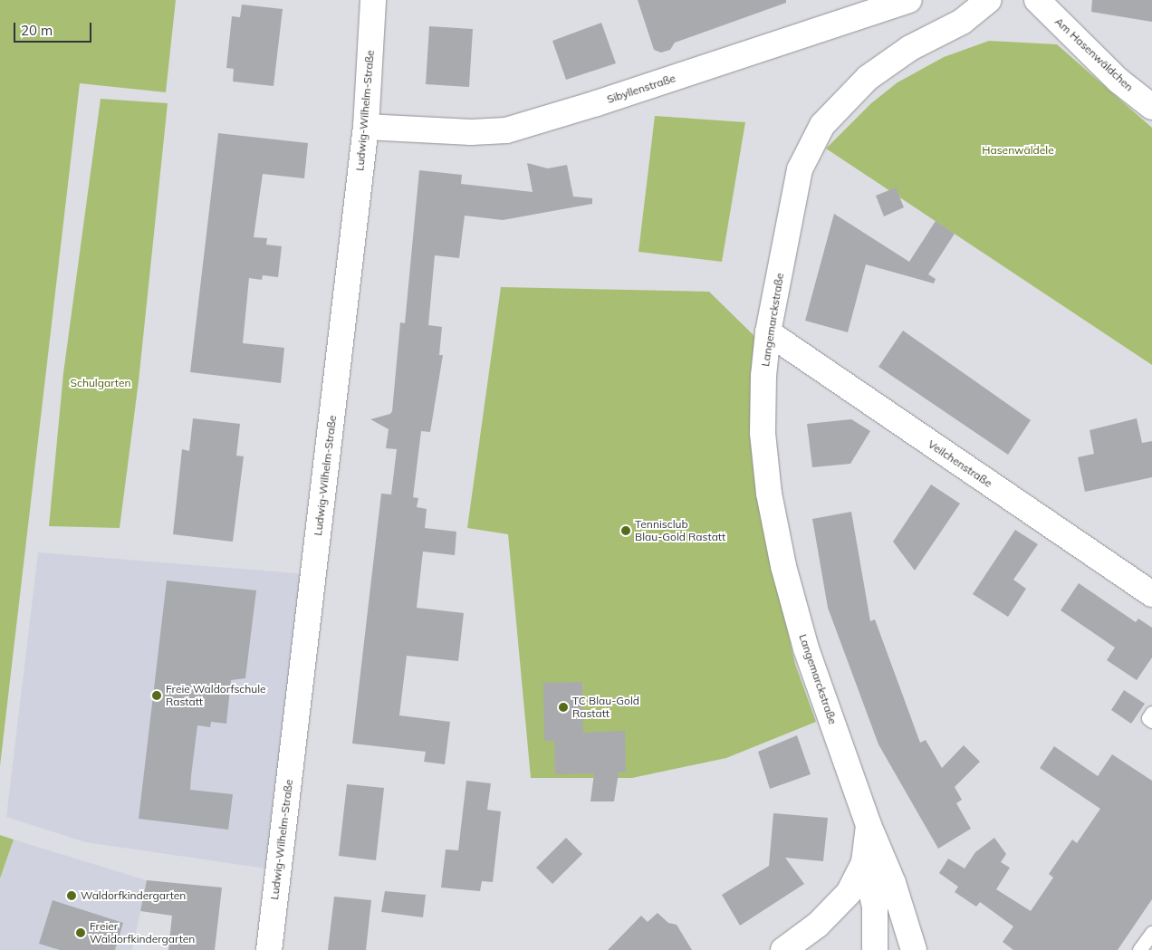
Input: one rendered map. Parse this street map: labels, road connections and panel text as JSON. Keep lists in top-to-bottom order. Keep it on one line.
{"streets":{"street":["Am Hasenwäldchen","Sibyllenstraße","Ludwig-Wilhelm-Straße","Langemarckstraße","Veilchenstraße"]},"crossings":[["Sibyllenstraße","Ludwig-Wilhelm-Straße"],["Langemarckstraße","Veilchenstraße"]],"parks":["Hasenwäldele","Schulgarten"],"places":["Tennisclub Blau-Gold Rastatt","Freie Waldorfschule Rastatt","TC Blau-Gold Rastatt","Waldorfkindergarten","Freier Waldorfkindergarten"],"scale_bar":"20 m"}
